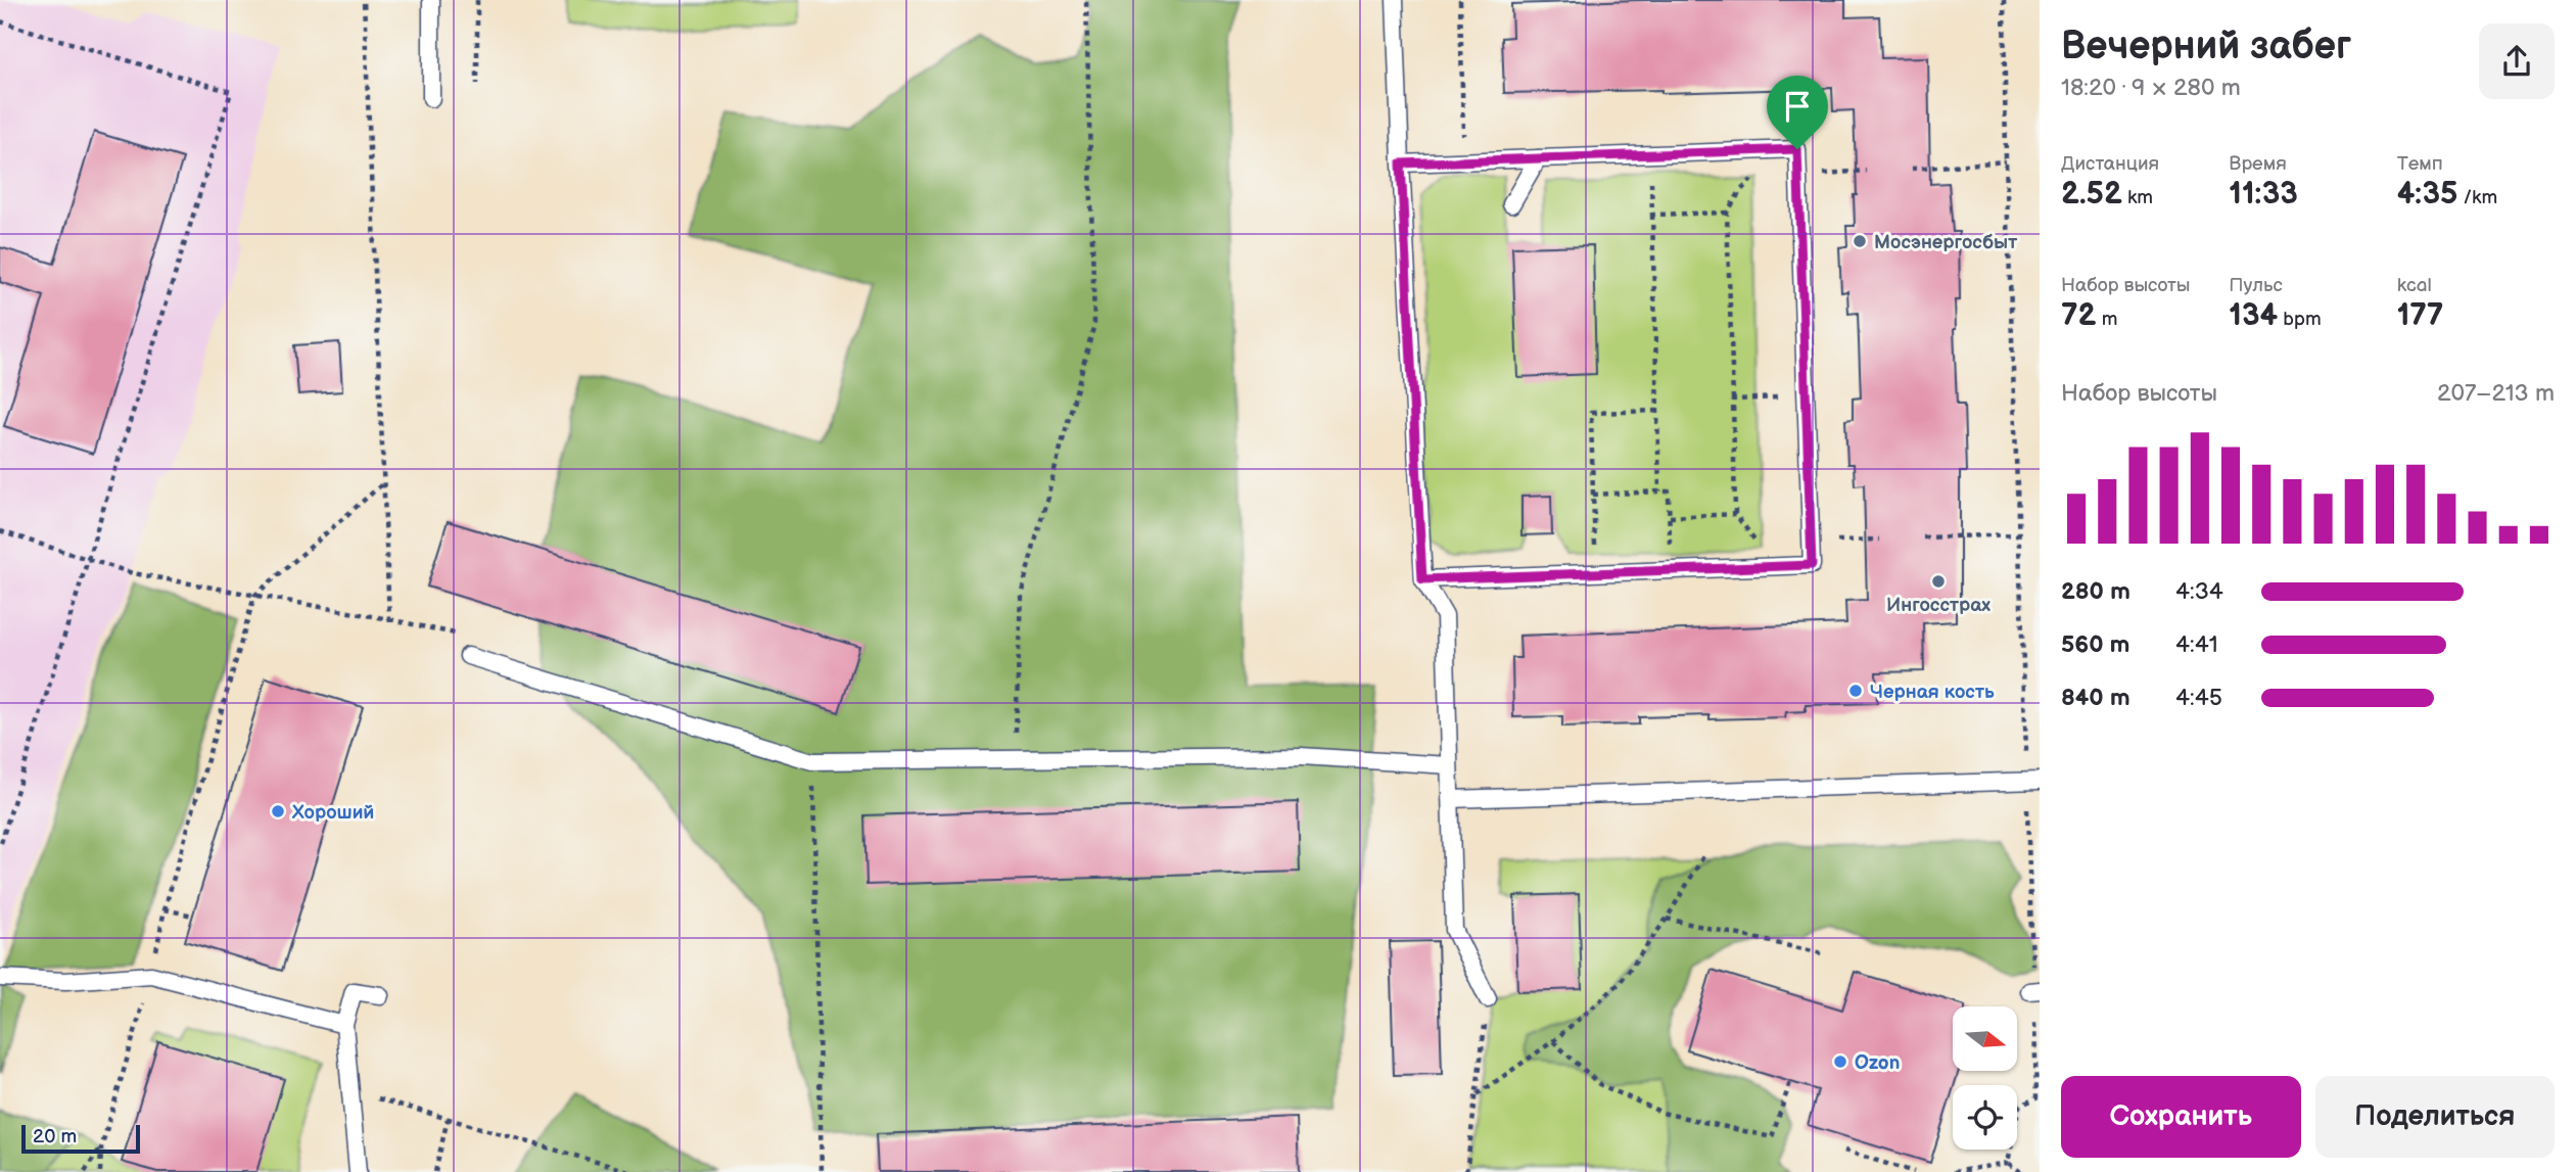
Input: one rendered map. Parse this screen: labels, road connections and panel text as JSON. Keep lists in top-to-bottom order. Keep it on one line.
{"places":["Мосэнергосбыт","Ингосстрах","Черная кость","Хороший","Ozon"],"scale_bar":"20 m","north":"right","page":{"heading":["Вечерний забег","18:20 · 9 × 280 m"],"stats":[["Дистанция","2.52 km"],["Время","11:33"],["Темп","4:35 /km"],["Набор высоты","72 m"],["Пульс","134 bpm"],["kcal","177"]],"chart":["Набор высоты","207–213 m"],"list":[{"name":"280 m","note":"4:34"},{"name":"560 m","note":"4:41"},{"name":"840 m","note":"4:45"}],"buttons":["Сохранить","Поделиться"],"scale":"20 m"}}
